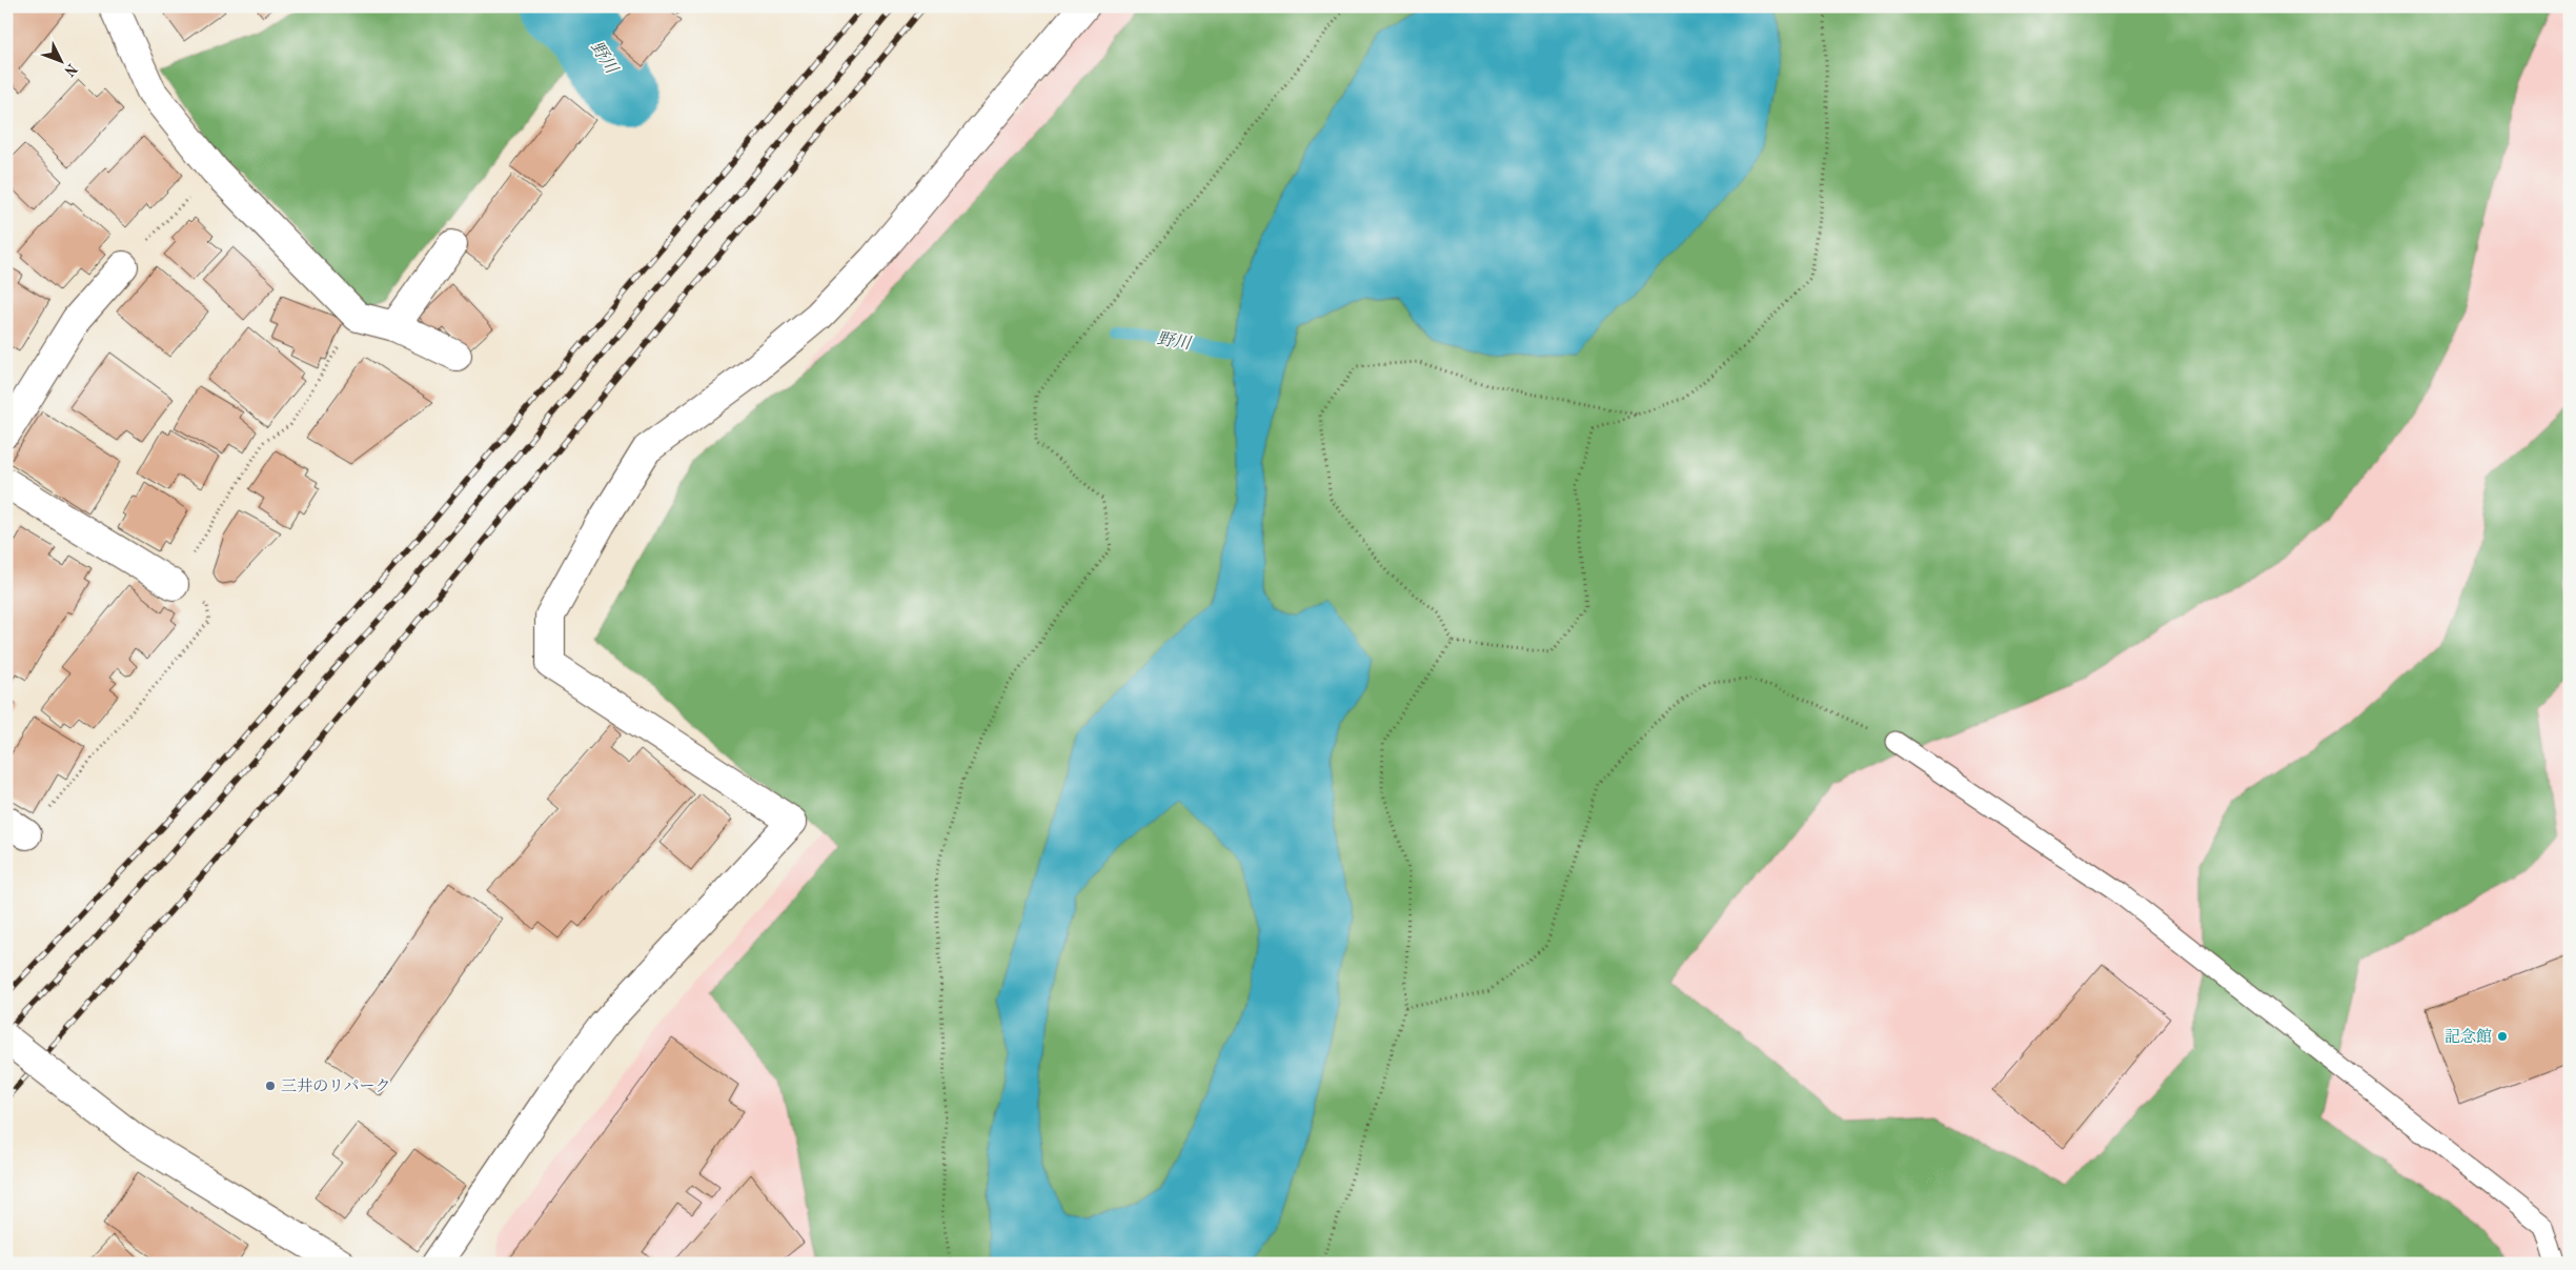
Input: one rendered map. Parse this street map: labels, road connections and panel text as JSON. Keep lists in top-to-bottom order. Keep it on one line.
{"water":["野川"],"places":["記念館","三井のリパーク"],"north":"bottom right"}
